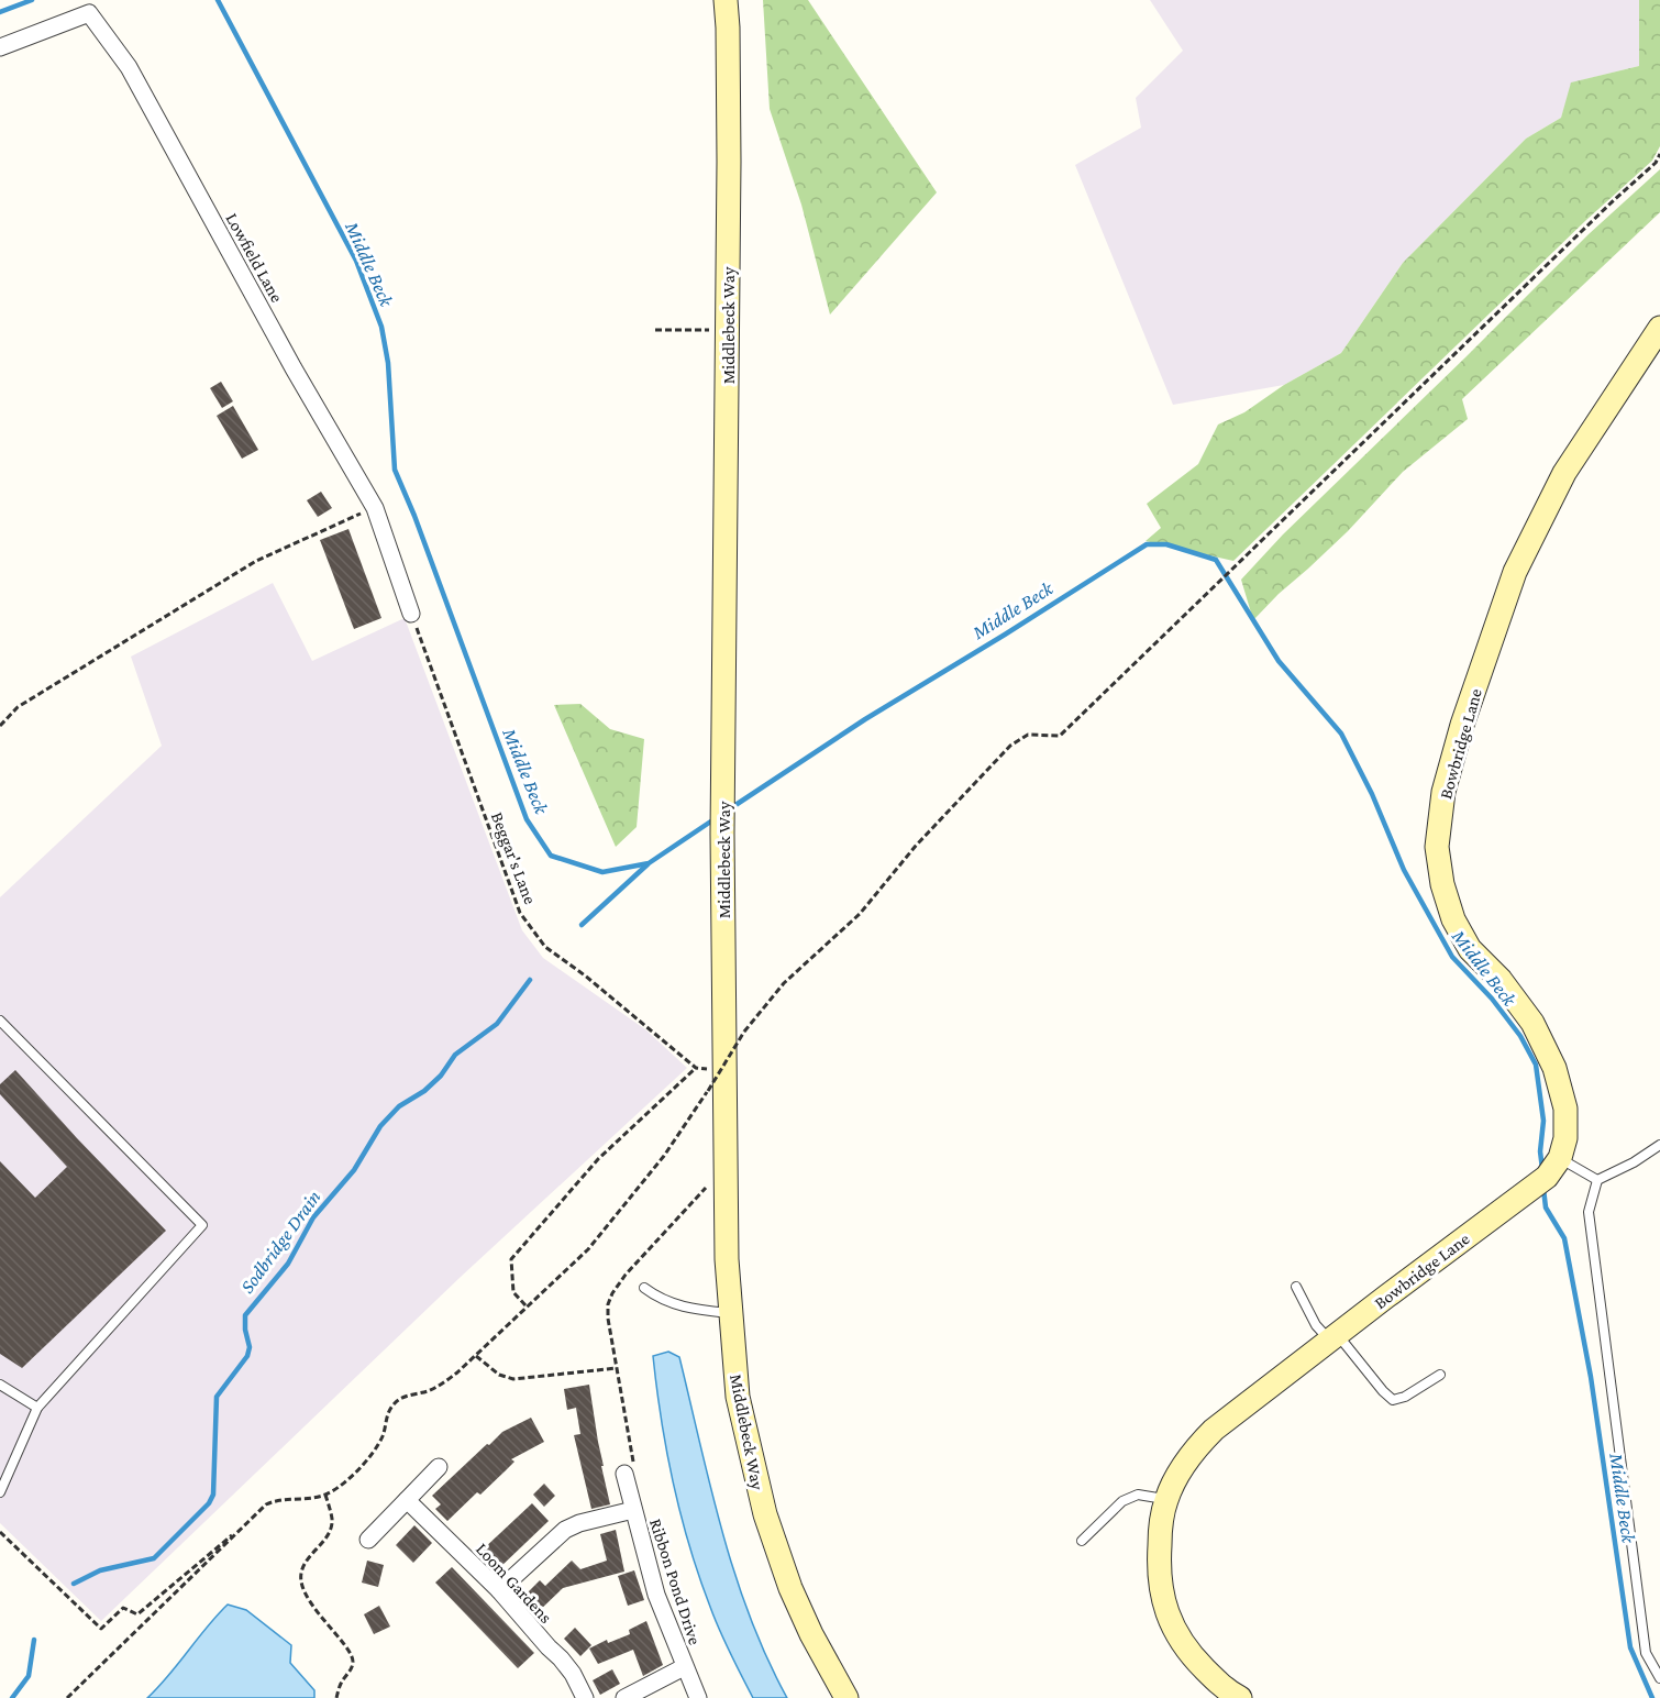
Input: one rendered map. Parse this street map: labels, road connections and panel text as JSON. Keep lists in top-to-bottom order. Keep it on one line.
{"streets":{"street":["Lowfield Lane","Middlebeck Way","Bowbridge Lane","Ribbon Pond Drive","Loom Gardens"],"path":["Beggar's Lane"]},"crossings":[["Lowfield Lane","Beggar's Lane"]],"water":["Middle Beck","Sodbridge Drain"]}
